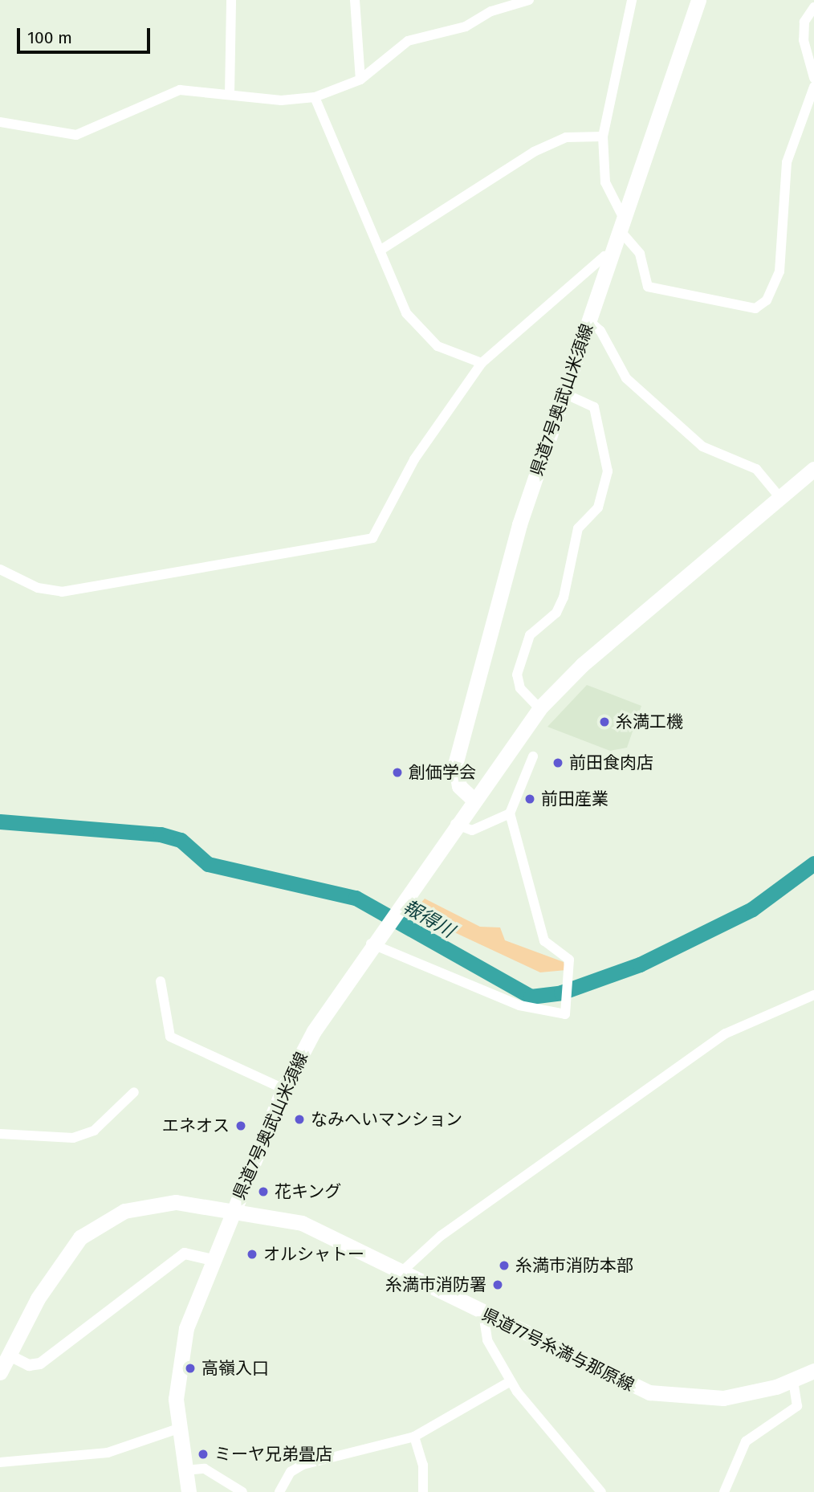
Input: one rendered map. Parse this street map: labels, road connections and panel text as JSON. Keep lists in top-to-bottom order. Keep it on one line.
{"streets":{"main road":["県道7号奥武山米須線","県道77号糸満与那原線"]},"crossings":[["県道7号奥武山米須線","県道77号糸満与那原線"]],"water":["報得川"],"places":["糸満工機","前田食肉店","創価学会","前田産業","なみへいマンション","エネオス","花キング","オルシャトー","糸満市消防本部","糸満市消防署","高嶺入口","ミーヤ兄弟畳店"],"scale_bar":"100 m"}
